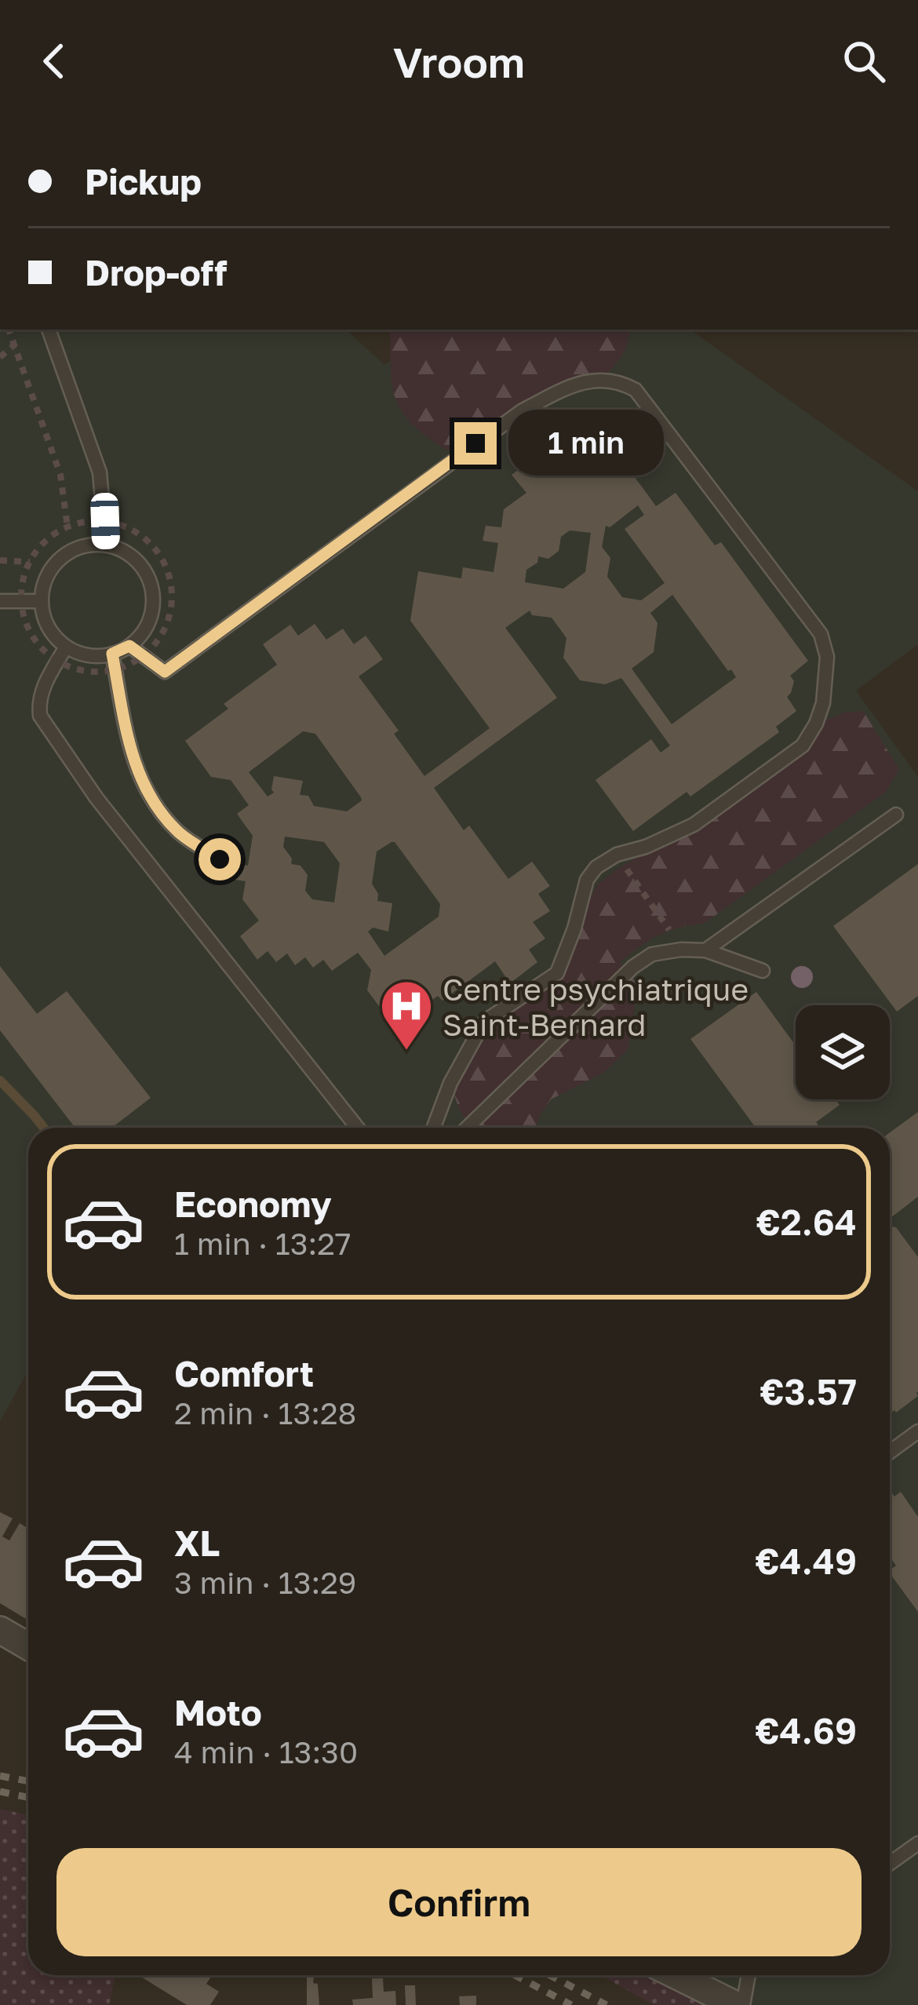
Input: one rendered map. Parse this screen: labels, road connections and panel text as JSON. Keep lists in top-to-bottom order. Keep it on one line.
{"places":{"hospital":["Centre psychiatrique Saint-Bernard"]},"page":{"header":"Vroom","banner":["Pickup","Drop-off"],"bubble":"1 min","list":[{"name":"Economy","note":"1 min · 13:27","value":"€2.64"},{"name":"Comfort","note":"2 min · 13:28","value":"€3.57"},{"name":"XL","note":"3 min · 13:29","value":"€4.49"},{"name":"Moto","note":"4 min · 13:30","value":"€4.69"}],"buttons":"Confirm"}}
